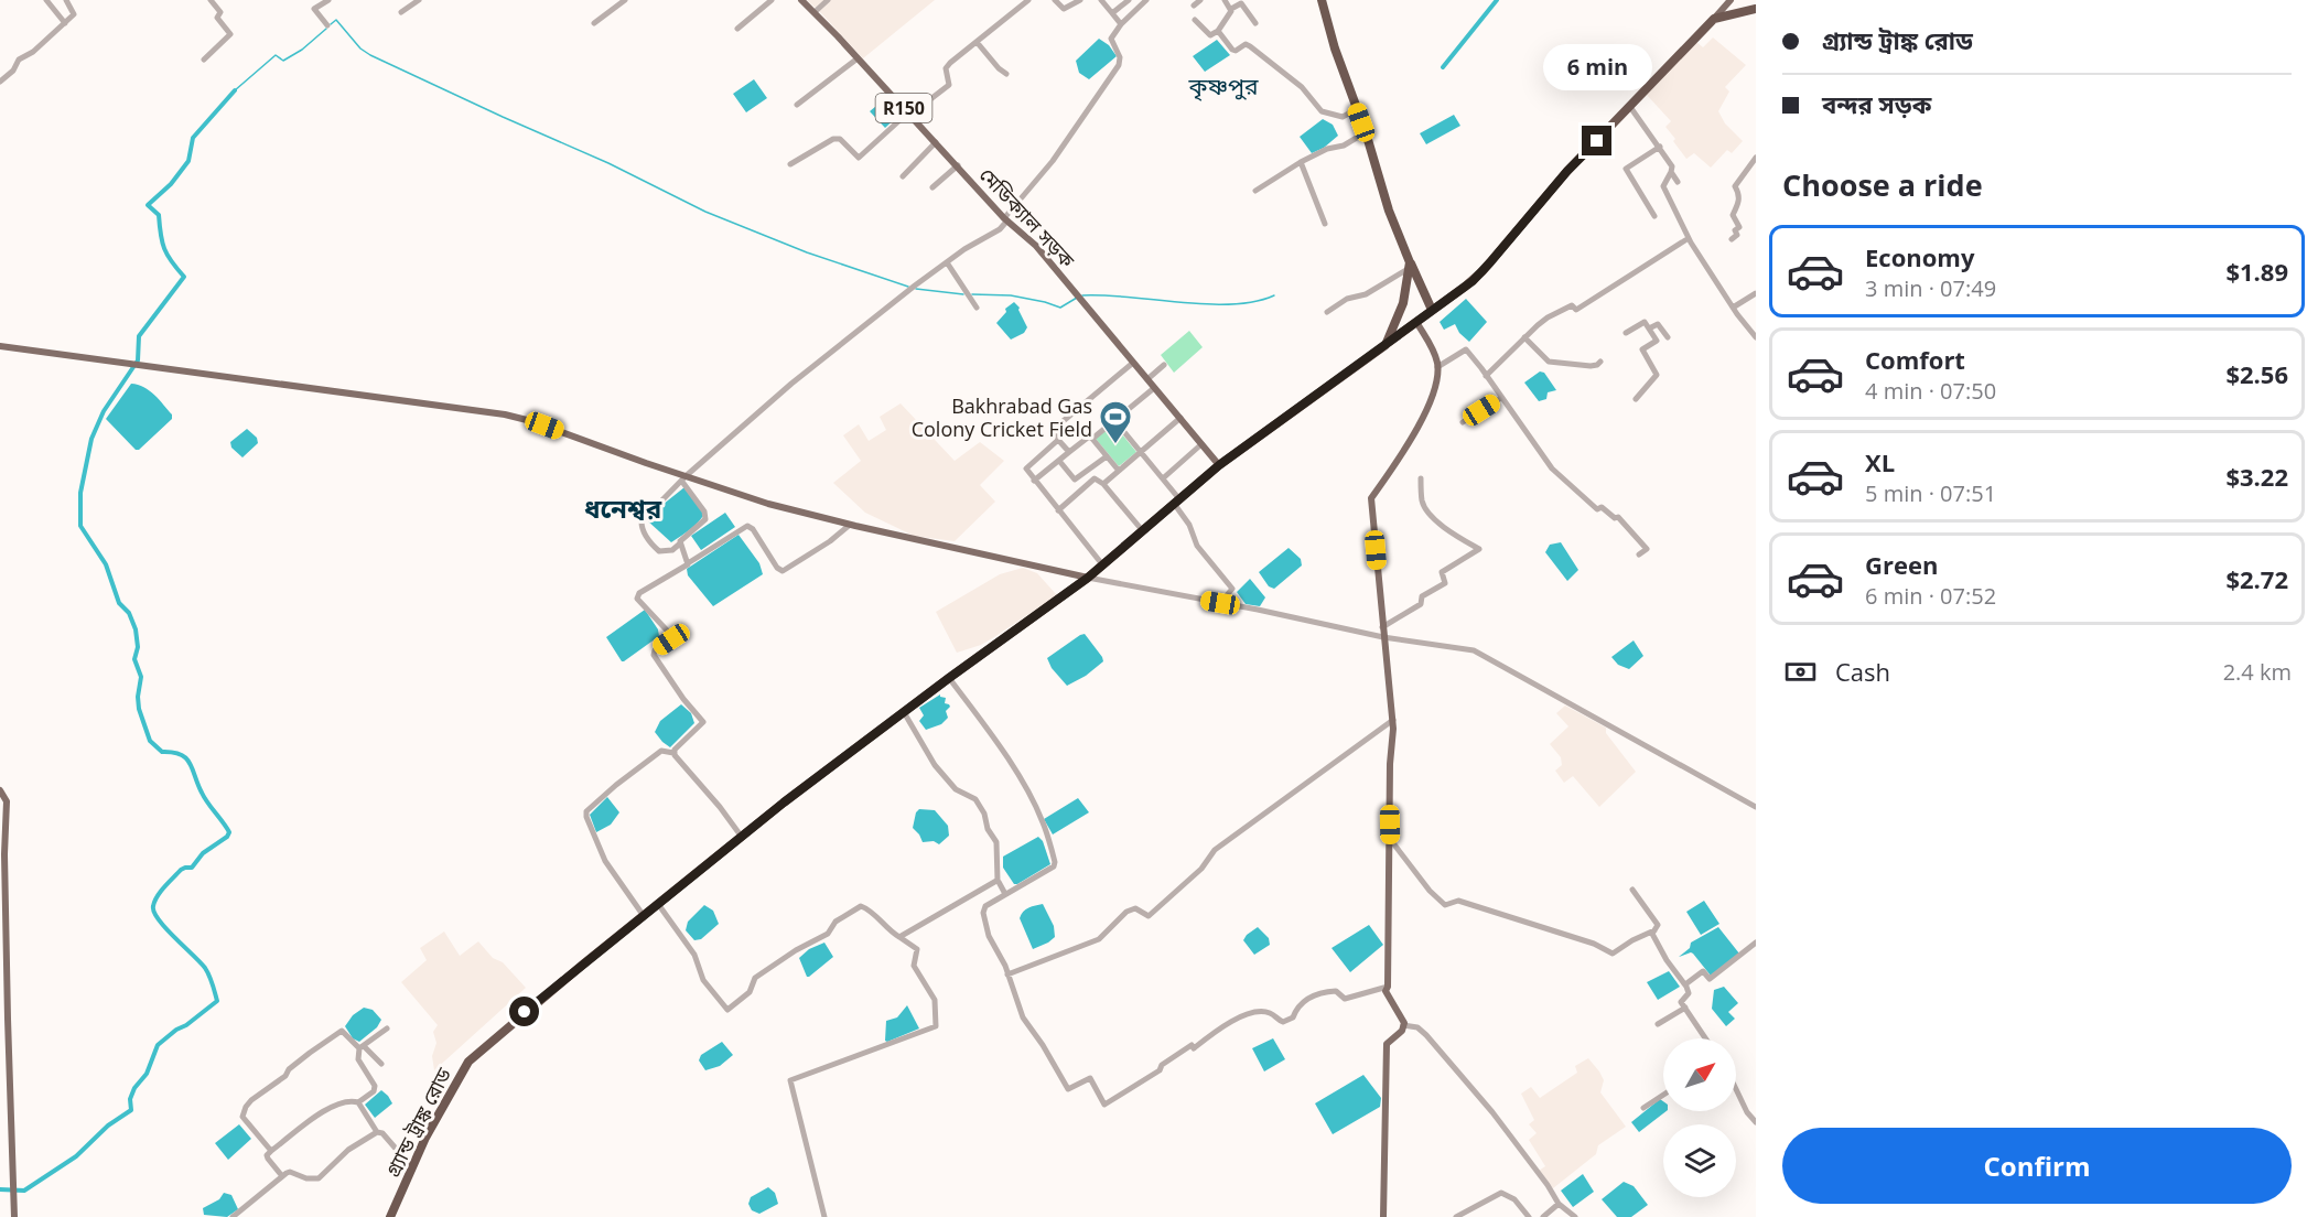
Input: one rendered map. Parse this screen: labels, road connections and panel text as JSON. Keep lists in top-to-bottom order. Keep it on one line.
{"streets":{"highway":["গ্র্যান্ড ট্রাঙ্ক রোড"],"main road":["R150","মেডিক্যাল সড়ক"]},"crossings":[["মেডিক্যাল সড়ক","গ্র্যান্ড ট্রাঙ্ক রোড"]],"districts":["কৃষ্ণপুর","ধনেশ্বর"],"places":{"sports":["Bakhrabad Gas Colony Cricket Field"]},"north":"top right","page":{"banner":["গ্র্যান্ড ট্রাঙ্ক রোড","বন্দর সড়ক"],"bubble":"6 min","heading":"Choose a ride","list":[{"name":"Economy","note":"3 min · 07:49","value":"$1.89"},{"name":"Comfort","note":"4 min · 07:50","value":"$2.56"},{"name":"XL","note":"5 min · 07:51","value":"$3.22"},{"name":"Green","note":"6 min · 07:52","value":"$2.72"}],"pay":["Cash","2.4 km"],"buttons":"Confirm"}}
